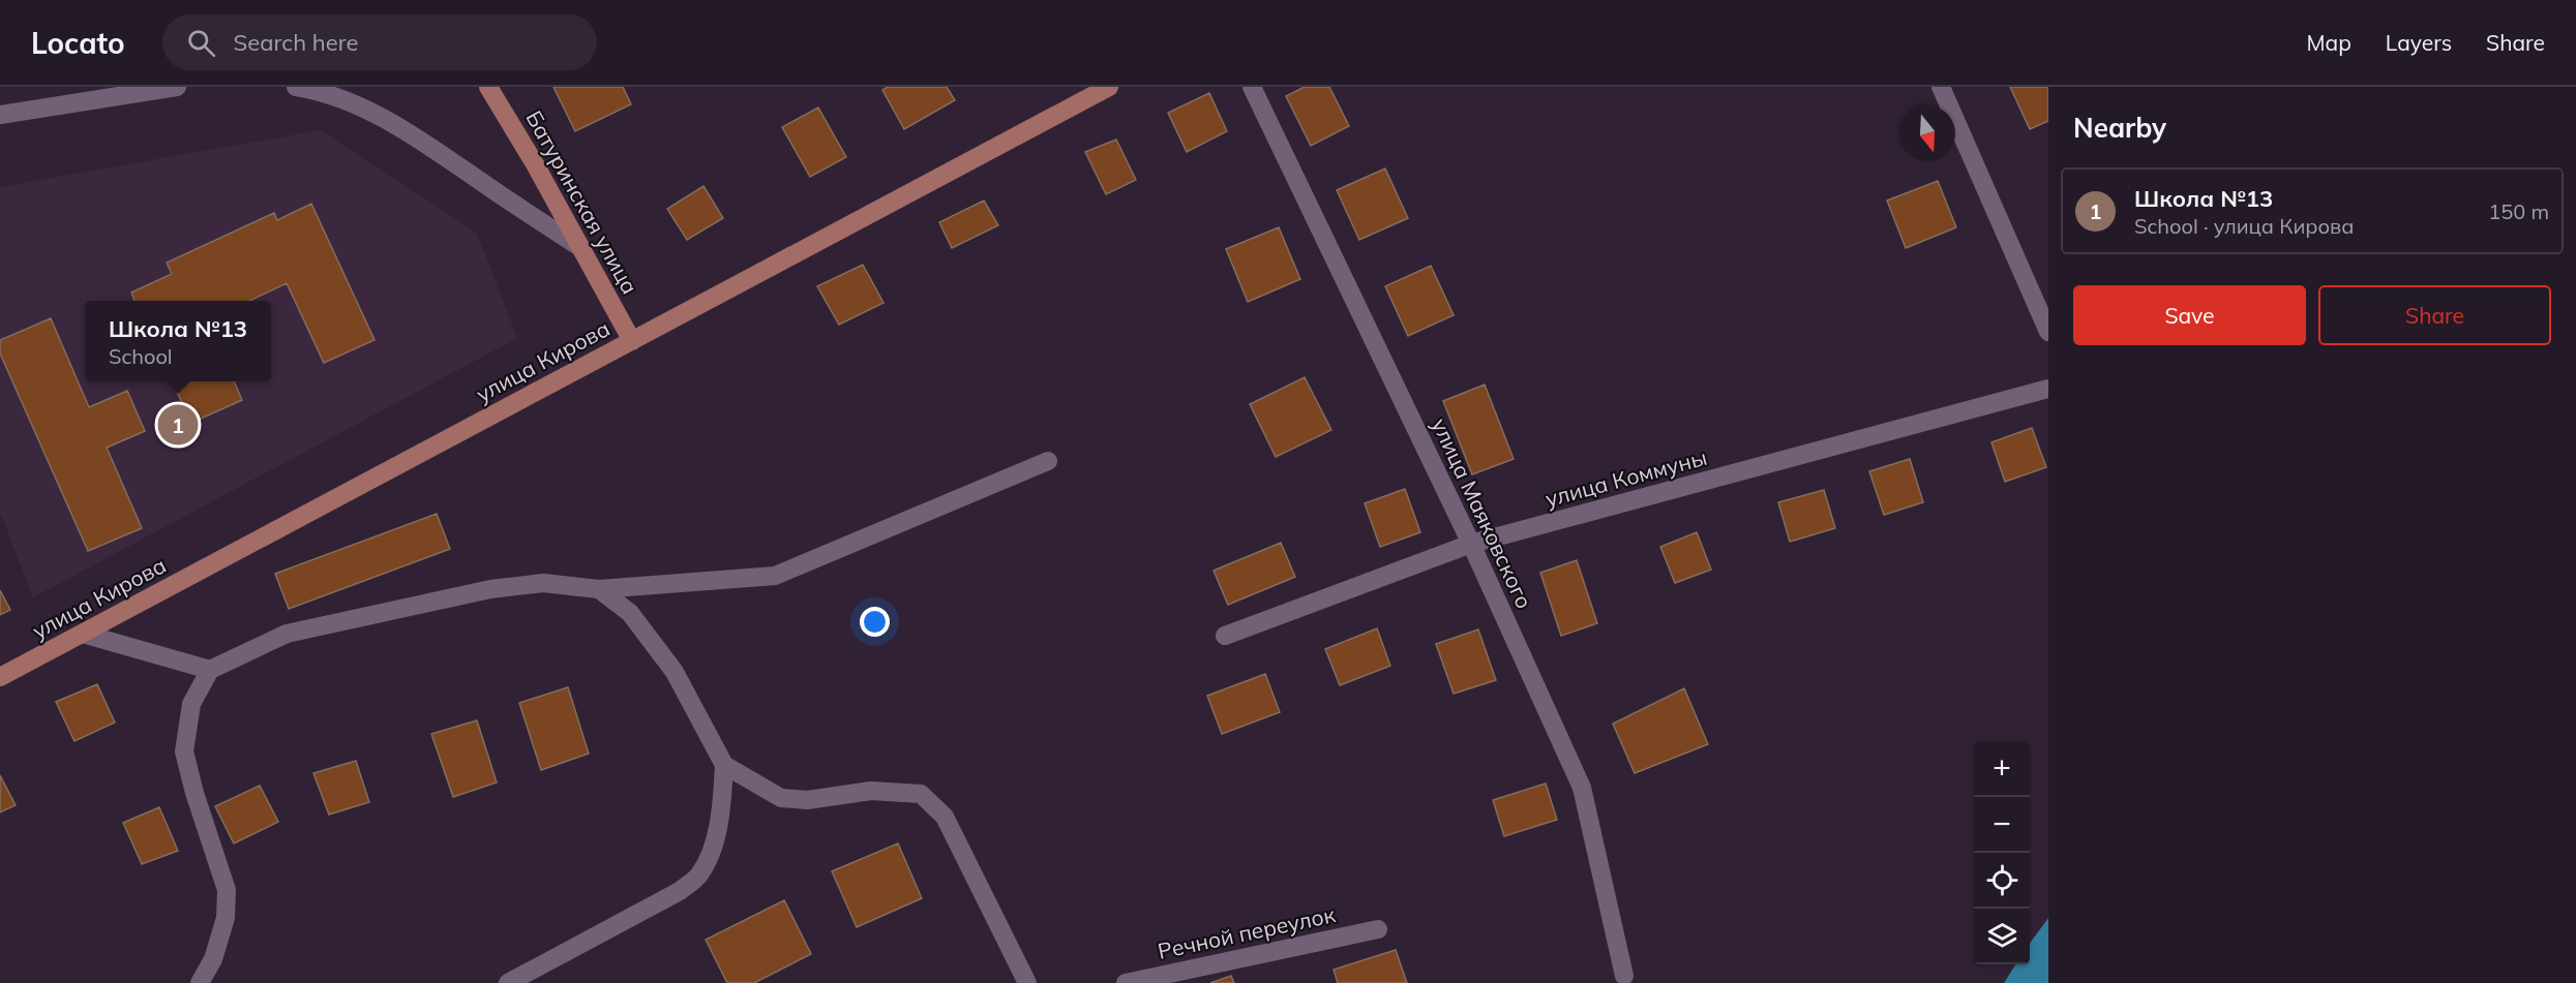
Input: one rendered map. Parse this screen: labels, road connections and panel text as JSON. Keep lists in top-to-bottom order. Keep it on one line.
{"streets":{"main road":["Батуринская улица","улица Кирова"],"street":["улица Коммуны","улица Маяковского","Речной переулок"]},"crossings":[["Батуринская улица","улица Кирова"],["улица Коммуны","улица Маяковского"]],"north":"bottom","page":{"header":"Locato","search":"Search here","nav":["Map","Layers","Share"],"heading":"Nearby","list":[{"mark":"1","name":"Школа №13","note":"School · улица Кирова","value":"150 m"}],"buttons":["Save","Share"],"popup":["Школа №13","School"],"pins":"1","map_buttons":["+","−"]}}
